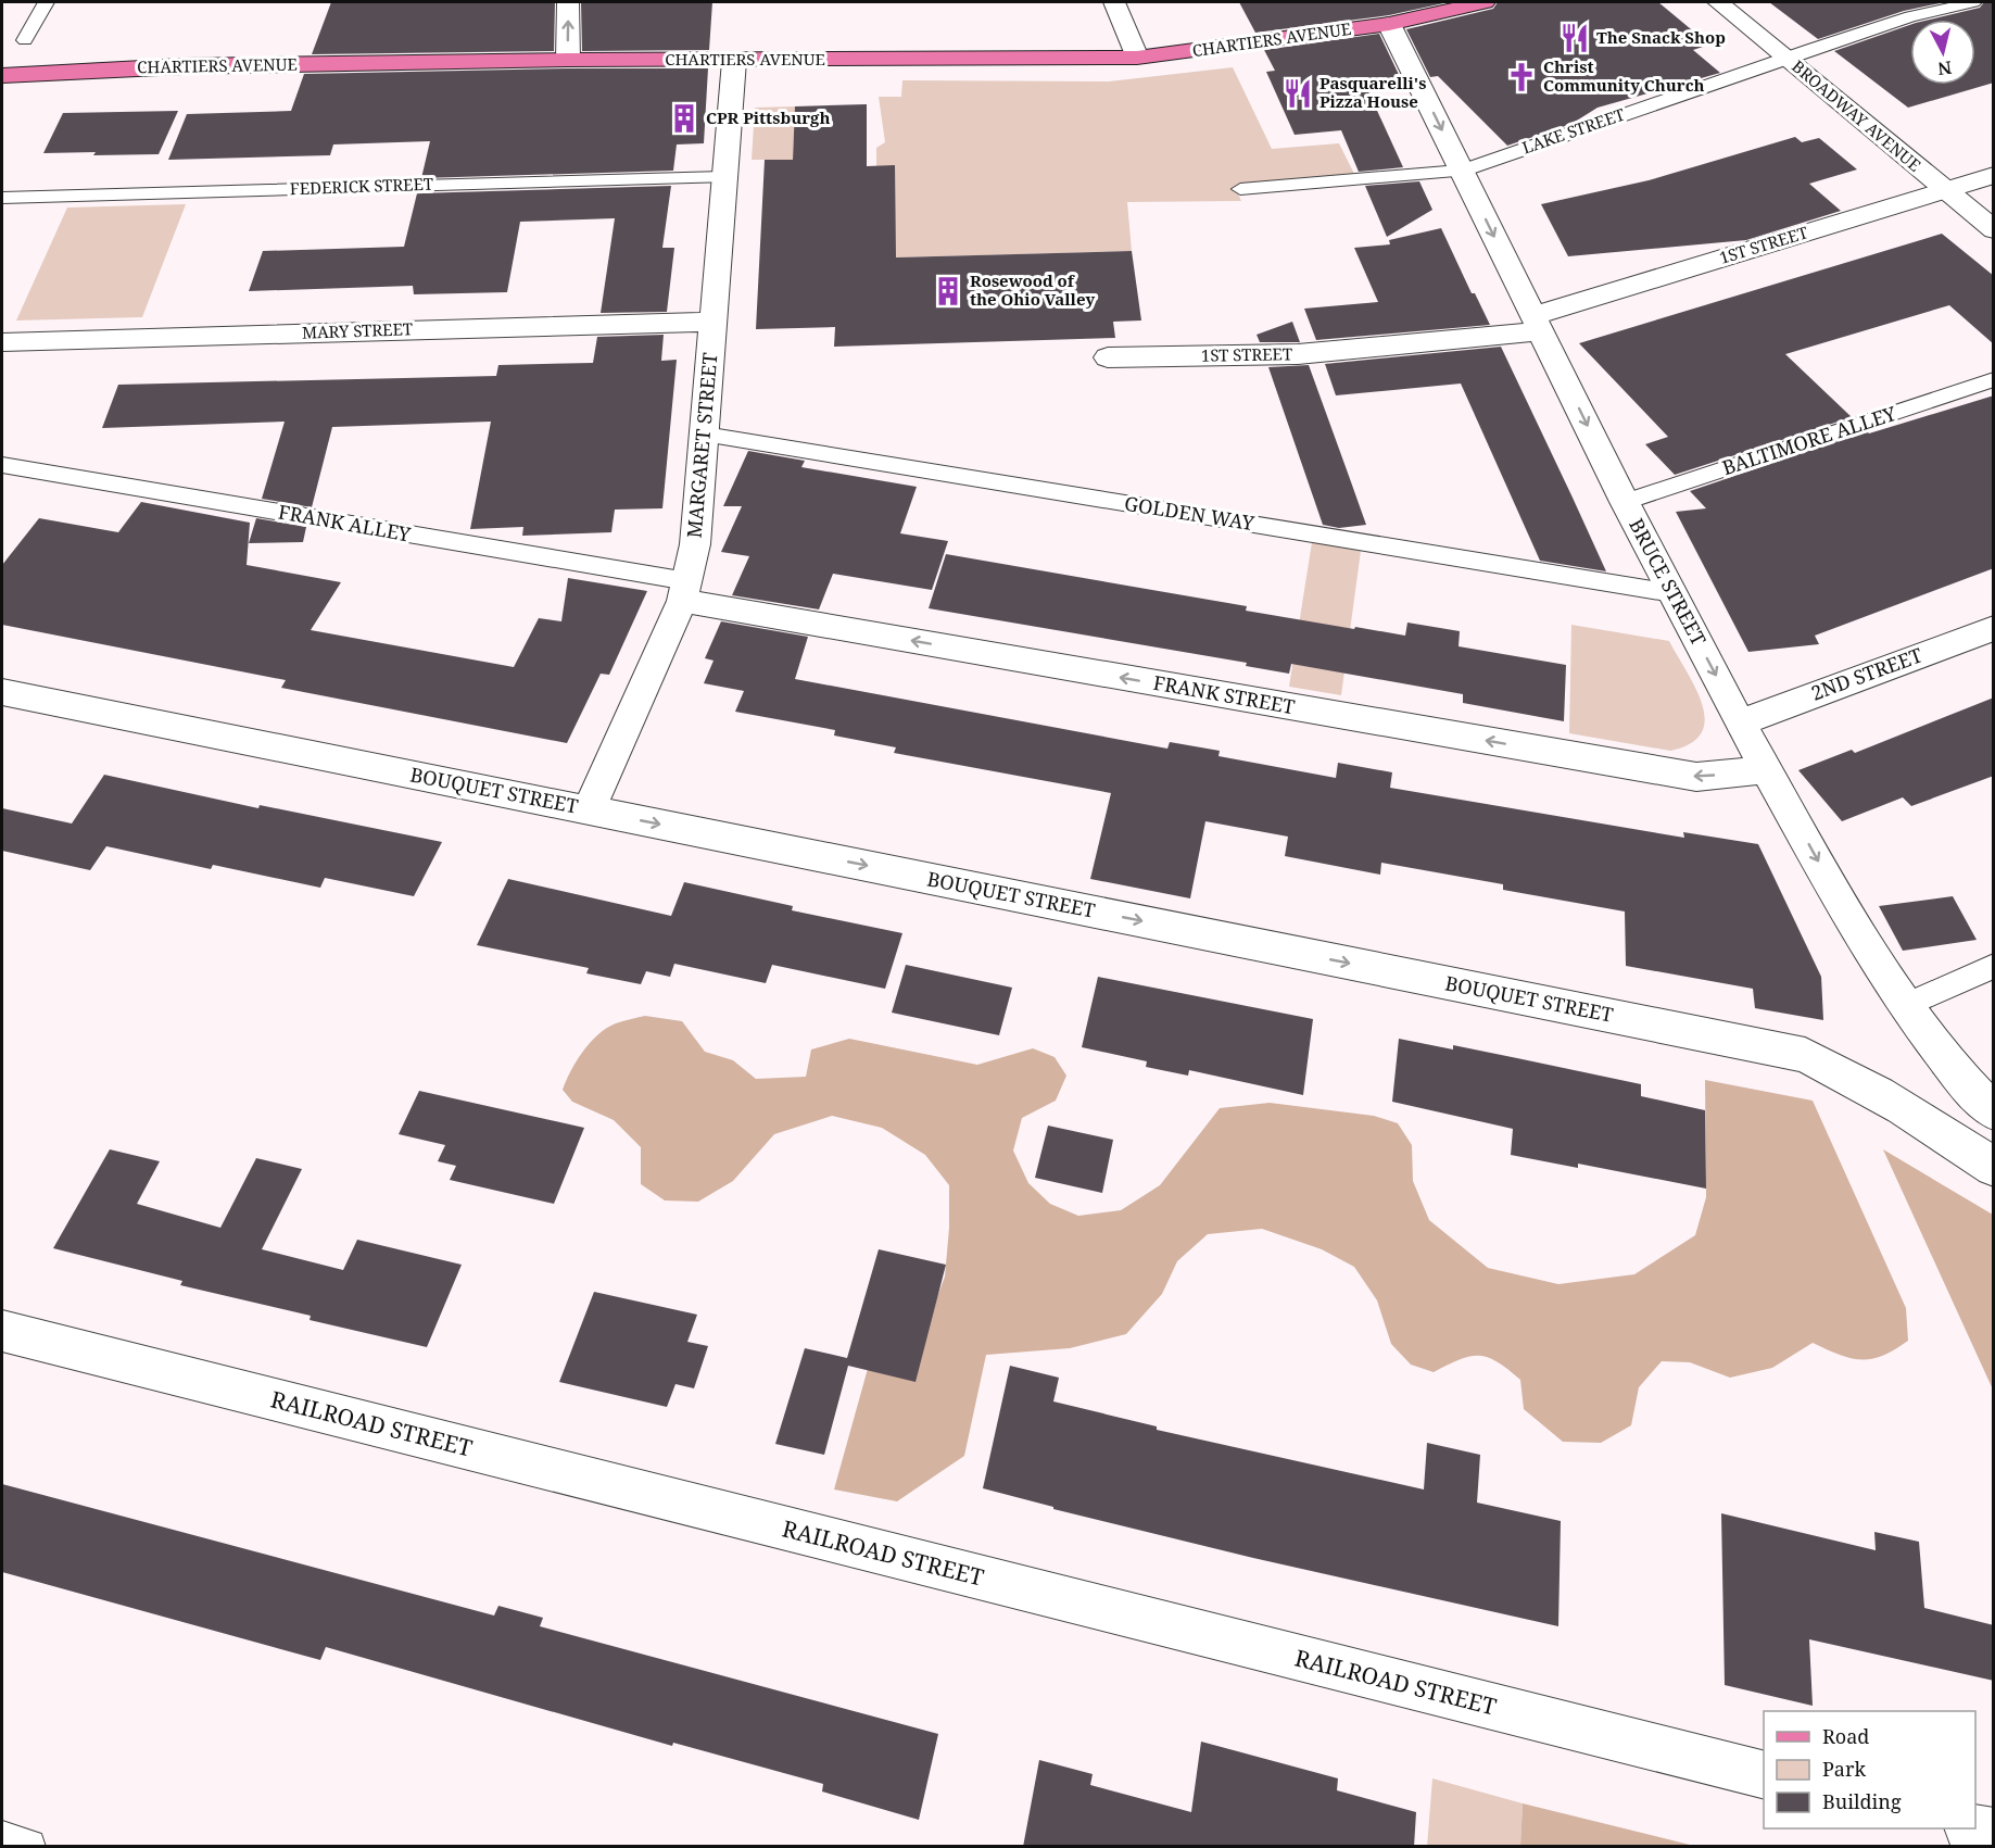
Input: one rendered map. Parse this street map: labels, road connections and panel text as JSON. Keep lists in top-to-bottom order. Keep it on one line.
{"streets":{"main road":["CHARTIERS AVENUE"],"street":["BROADWAY AVENUE","1ST STREET","MARY STREET","MARGARET STREET","BRUCE STREET","2ND STREET","FRANK STREET","BOUQUET STREET","RAILROAD STREET"],"lane":["LAKE STREET","FEDERICK STREET","BALTIMORE ALLEY","GOLDEN WAY","FRANK ALLEY"]},"crossings":[["CHARTIERS AVENUE","MARGARET STREET"],["CHARTIERS AVENUE","BRUCE STREET"],["BROADWAY AVENUE","LAKE STREET"],["BROADWAY AVENUE","1ST STREET"],["LAKE STREET","BRUCE STREET"],["FEDERICK STREET","MARGARET STREET"],["1ST STREET","BRUCE STREET"],["MARY STREET","MARGARET STREET"],["BALTIMORE ALLEY","BRUCE STREET"],["MARGARET STREET","GOLDEN WAY"],["MARGARET STREET","FRANK ALLEY"],["MARGARET STREET","FRANK STREET"],["MARGARET STREET","BOUQUET STREET"],["GOLDEN WAY","BRUCE STREET"],["FRANK ALLEY","FRANK STREET"],["BRUCE STREET","2ND STREET"],["BRUCE STREET","FRANK STREET"]],"one_way":["BRUCE STREET","FRANK STREET","BOUQUET STREET"],"places":{"restaurant":["The Snack Shop","Pasquarelli's Pizza House"],"church":["Christ Community Church"],"building":["CPR Pittsburgh","Rosewood of the Ohio Valley"]},"legend":["Road","Park","Building"],"north":"bottom"}
